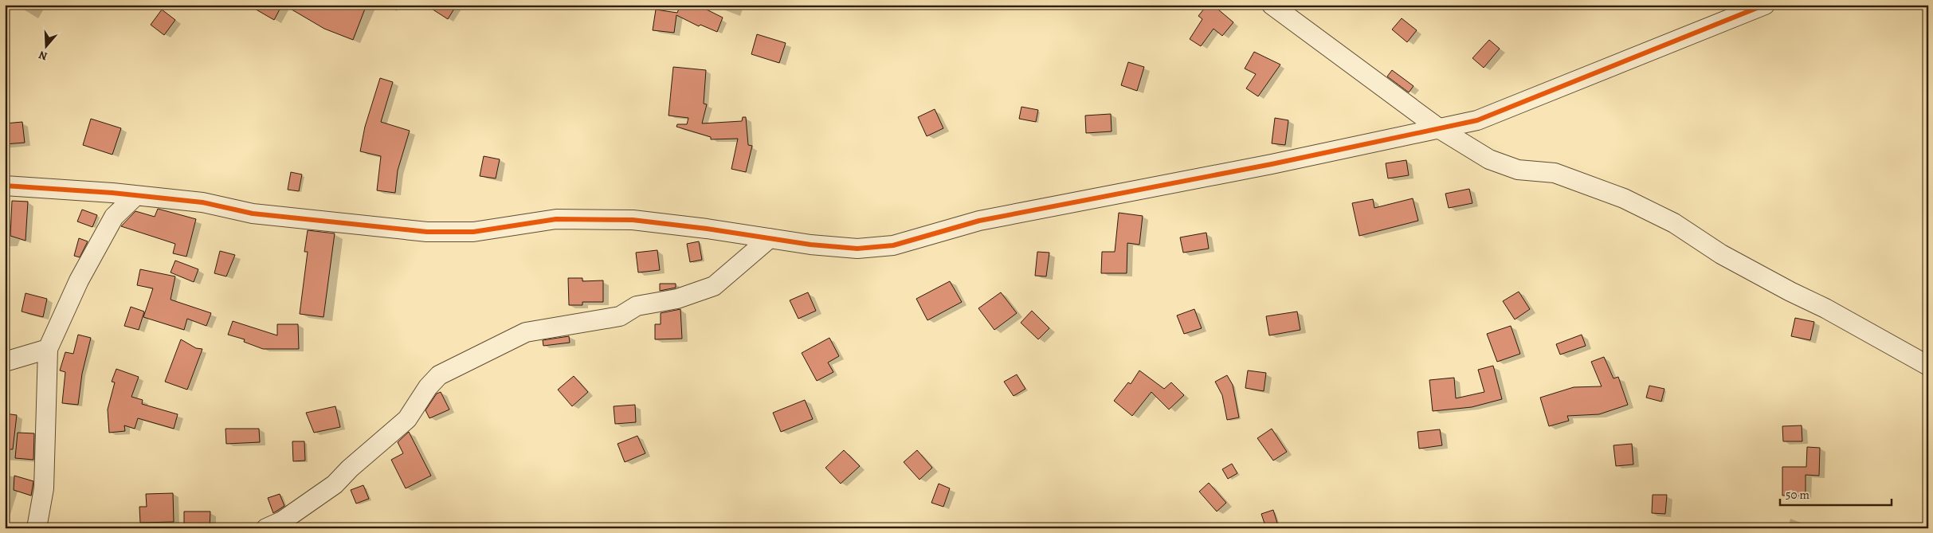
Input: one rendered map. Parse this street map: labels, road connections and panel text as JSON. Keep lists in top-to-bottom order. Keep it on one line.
{"scale_bar":"50 m","north":"bottom"}
